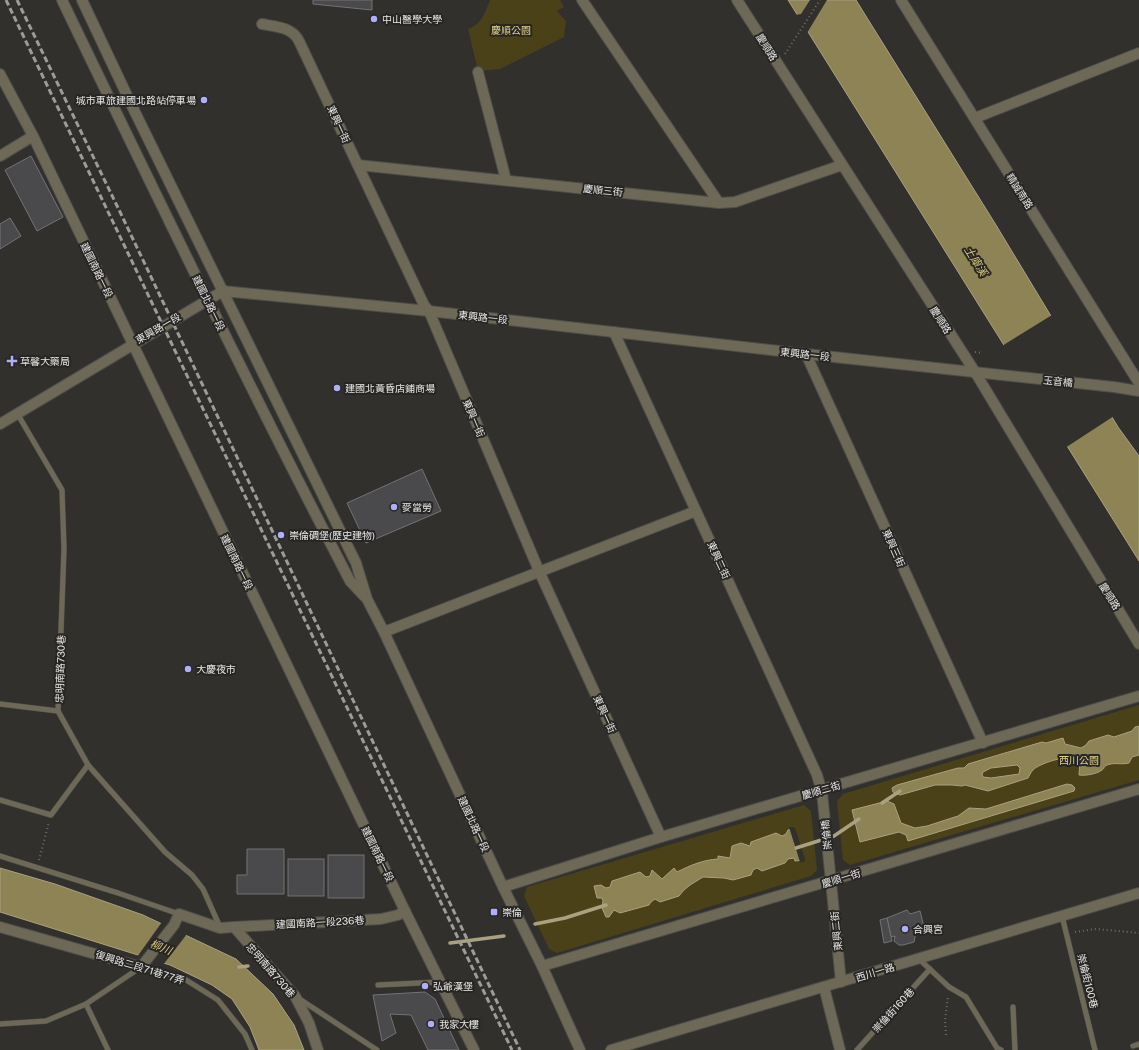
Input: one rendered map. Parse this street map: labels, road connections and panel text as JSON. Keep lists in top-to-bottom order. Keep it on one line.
{"streets":{"street":["慶順路","東興一街","慶順三街","精誠南路","建國南路一段","建國北路一段","東興路一段","玉音橋","東興三街","東興二街","忠明南路730巷","慶順二街","崇倫橋","慶順一街","建國南路一段236巷","復興路二段71巷77弄","西川一路"],"lane":["崇倫街100巷","崇倫街160巷"]},"crossings":[["慶順路","慶順三街"],["慶順路","東興路一段"],["東興一街","慶順三街"],["東興一街","東興路一段"],["東興一街","慶順二街"],["建國南路一段","東興路一段"],["建國南路一段","建國南路一段236巷"],["建國北路一段","東興路一段"],["建國北路一段","慶順二街"],["建國北路一段","慶順一街"],["東興路一段","玉音橋"],["東興路一段","東興三街"],["東興路一段","東興二街"],["東興路一段","忠明南路730巷"],["東興三街","慶順二街"],["東興二街","慶順二街"],["東興二街","崇倫橋"],["東興二街","慶順一街"],["東興二街","西川一路"],["忠明南路730巷","建國南路一段236巷"],["慶順二街","崇倫橋"],["崇倫橋","慶順一街"],["西川一路","崇倫街100巷"]],"water":["土庫溪","柳川"],"parks":["慶順公園","西川公園"],"places":{"other":["中山醫學大學","城市車旅建國北路站停車場","建國北黃昏店鋪商場","麥當勞","崇倫碉堡(歷史建物)","大慶夜市","合興宮","弘爺漢堡","我家大樓"],"health":["草馨大藥局"],"transit":["崇倫"]}}
